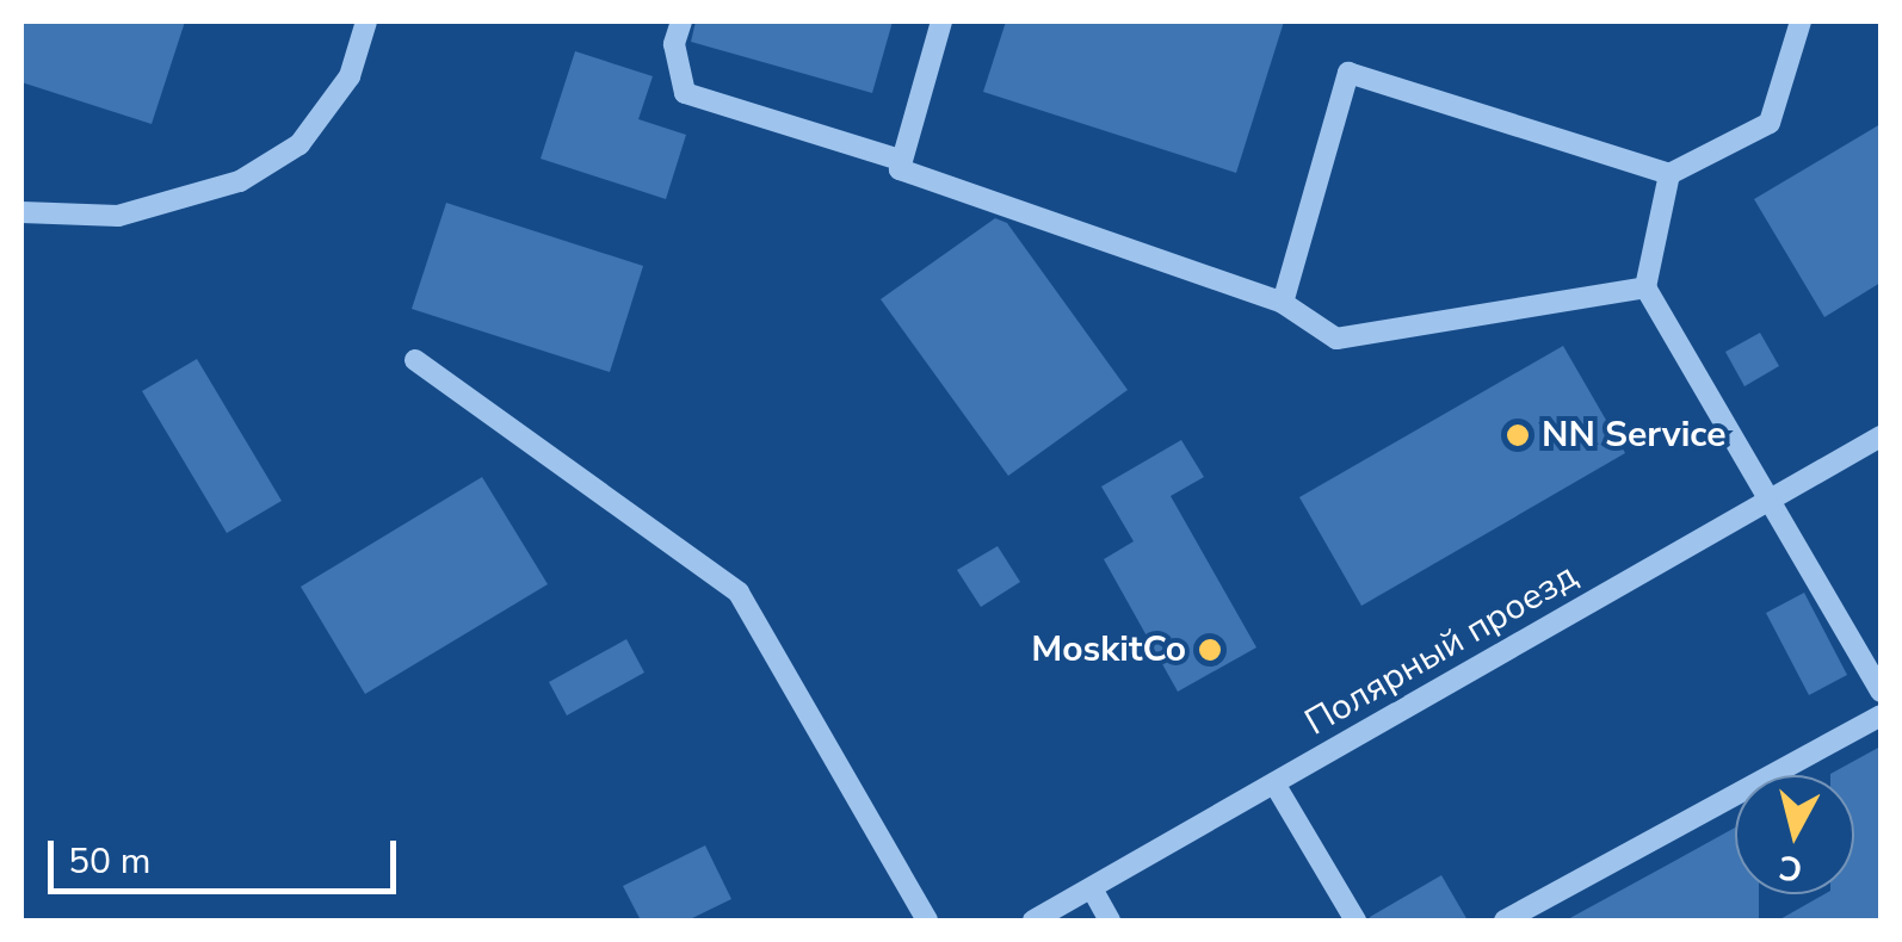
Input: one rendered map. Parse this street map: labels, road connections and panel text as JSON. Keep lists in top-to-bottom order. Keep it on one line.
{"streets":{"street":["Полярный проезд"]},"places":["NN Service","MoskitCo"],"scale_bar":"50 m","north":"bottom"}
